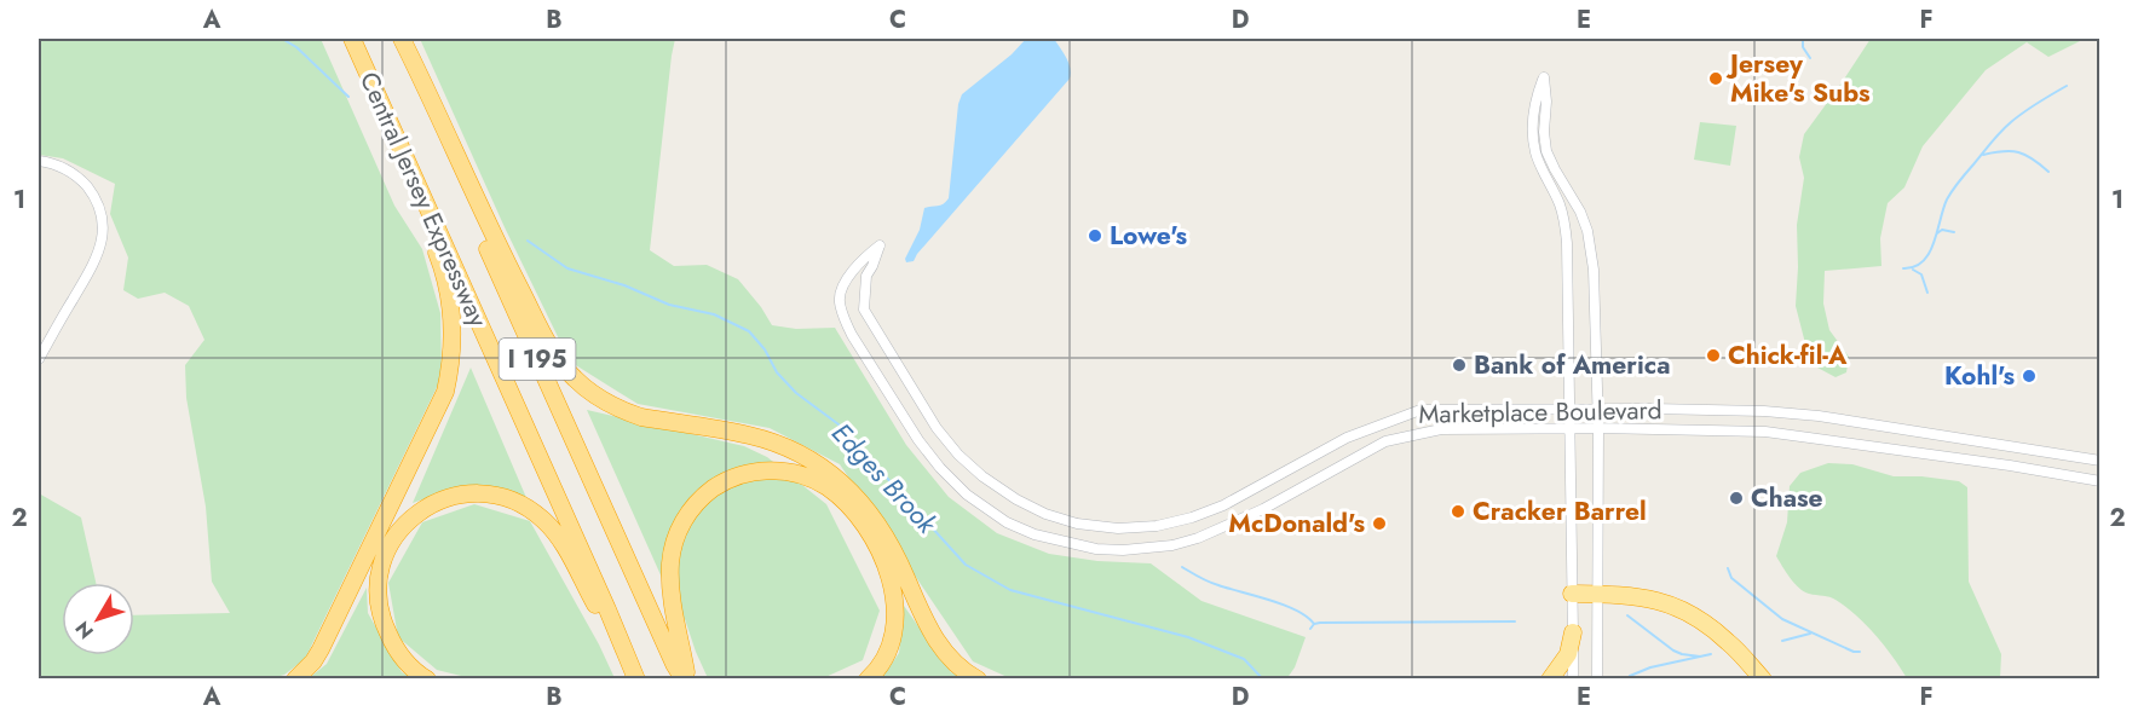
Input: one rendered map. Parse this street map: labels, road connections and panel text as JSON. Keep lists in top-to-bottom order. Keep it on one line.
{"streets":{"highway":["Central Jersey Expressway","I 195"],"street":["Marketplace Boulevard"]},"water":["Edges Brook"],"places":["Jersey Mike's Subs","Lowe's","Chick-fil-A","Bank of America","Kohl's","Chase","Cracker Barrel","McDonald's"],"north":"bottom left","grid":{"columns":["A","B","C","D","E","F"],"rows":["1","2"]}}
